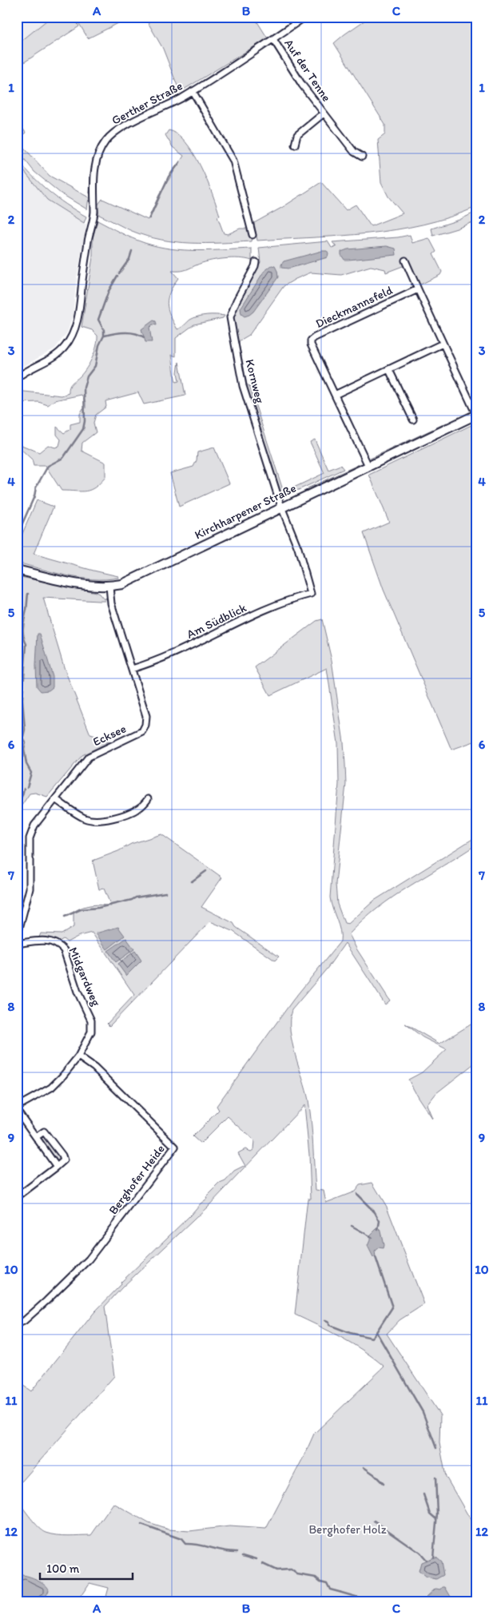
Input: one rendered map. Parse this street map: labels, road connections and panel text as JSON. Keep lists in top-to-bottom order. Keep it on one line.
{"streets":{"street":["Auf der Tenne","Gerther Straße","Dieckmannsfeld","Kornweg","Kirchharpener Straße","Am Südblick","Ecksee","Midgardweg","Berghofer Heide"]},"crossings":[["Auf der Tenne","Gerther Straße"],["Dieckmannsfeld","Kirchharpener Straße"],["Kornweg","Kirchharpener Straße"],["Kornweg","Am Südblick"],["Kirchharpener Straße","Ecksee"],["Am Südblick","Ecksee"],["Midgardweg","Berghofer Heide"]],"parks":["Berghofer Holz"],"scale_bar":"100 m","grid":{"columns":["A","B","C"],"rows":["1","2","3","4","5","6","7","8","9","10","11","12"]}}
